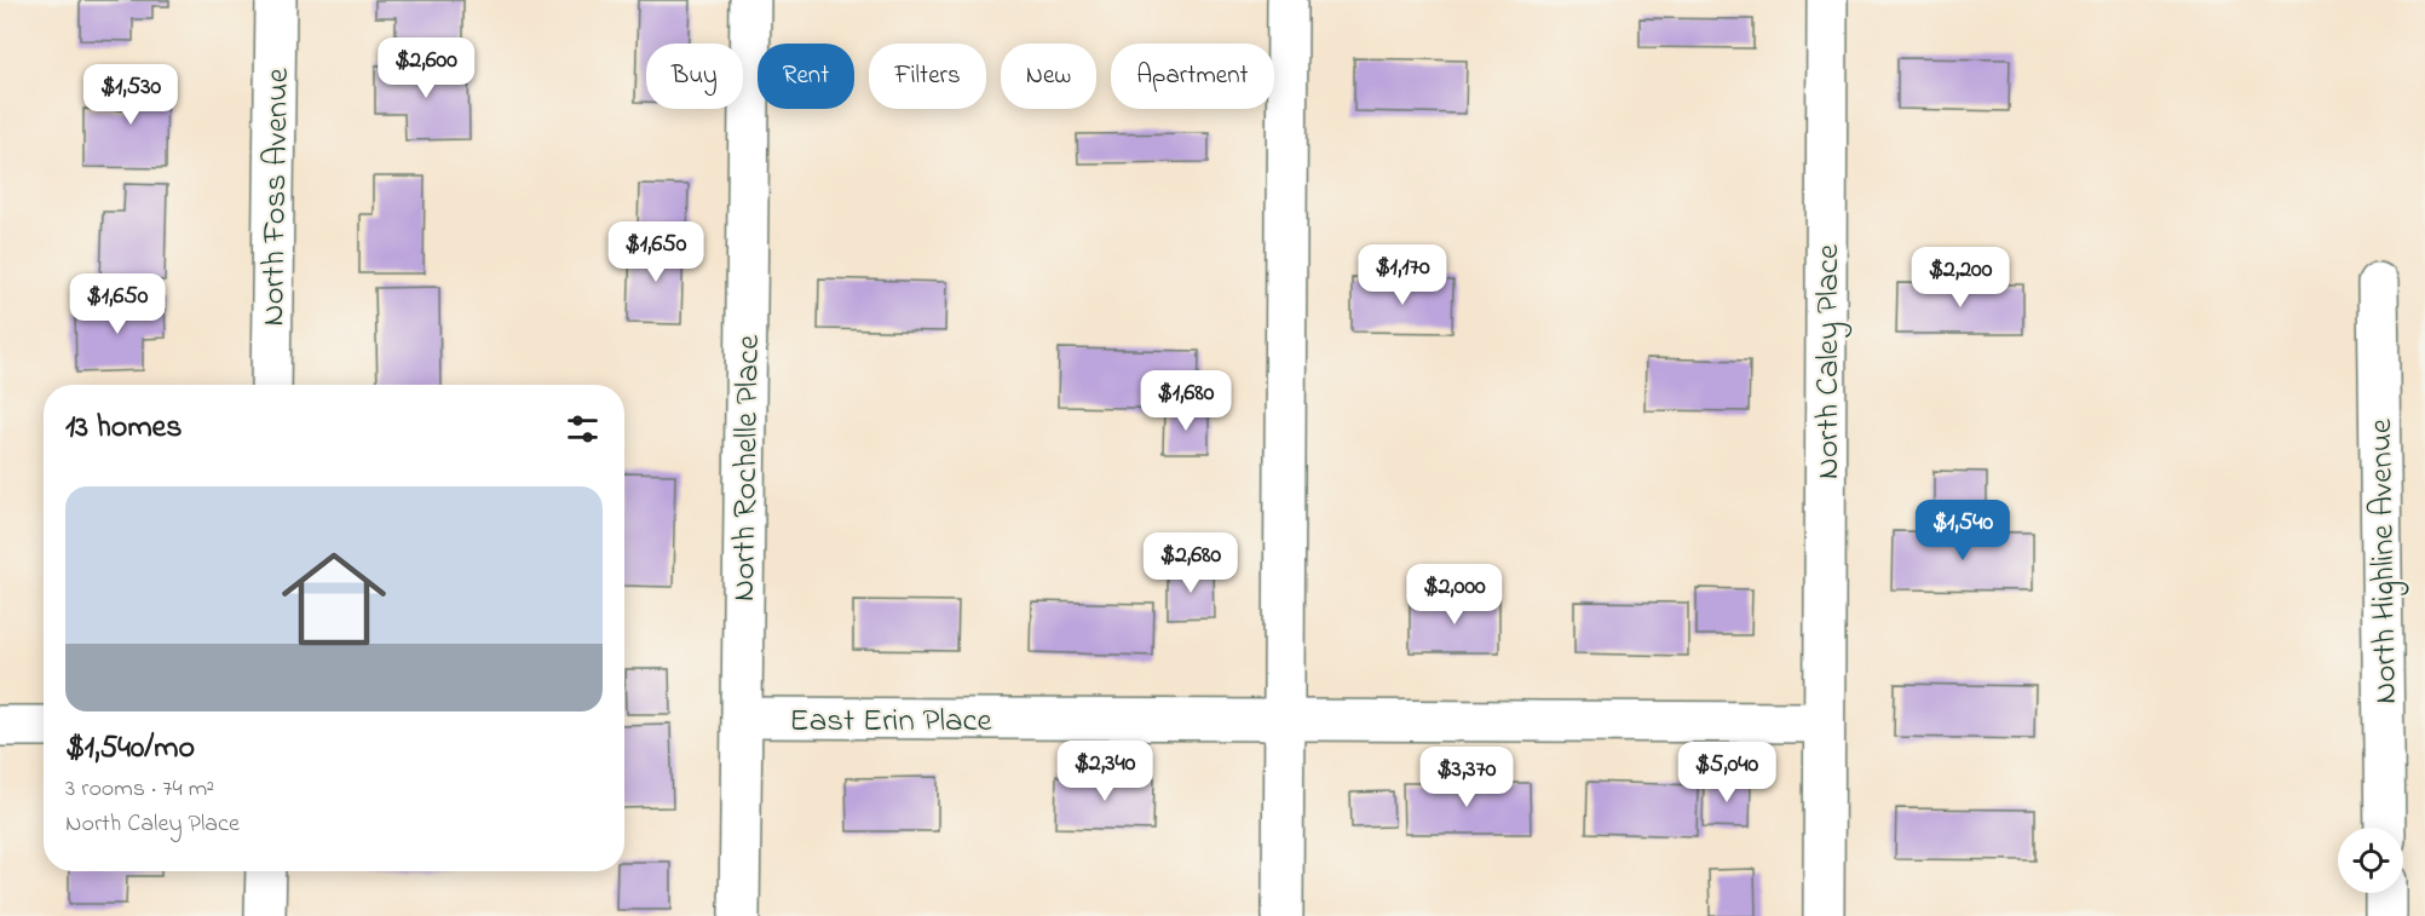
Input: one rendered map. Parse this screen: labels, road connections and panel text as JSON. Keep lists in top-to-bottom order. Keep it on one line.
{"streets":{"street":["North Foss Avenue","North Caley Place","North Rochelle Place","North Highline Avenue","East Erin Place"]},"crossings":[["North Caley Place","East Erin Place"],["North Rochelle Place","East Erin Place"]],"page":{"price":["$2,600","$1,530","$1,650","$1,170","$2,200","$1,650","$1,680","$1,540","$2,680","$2,000","$2,340","$5,040","$3,370"],"chip":["Buy","Rent","Filters","New","Apartment"],"heading":"13 homes","list":[{"name":"$1,540/mo","note":"3 rooms · 74 m² · North Caley Place"}]}}
